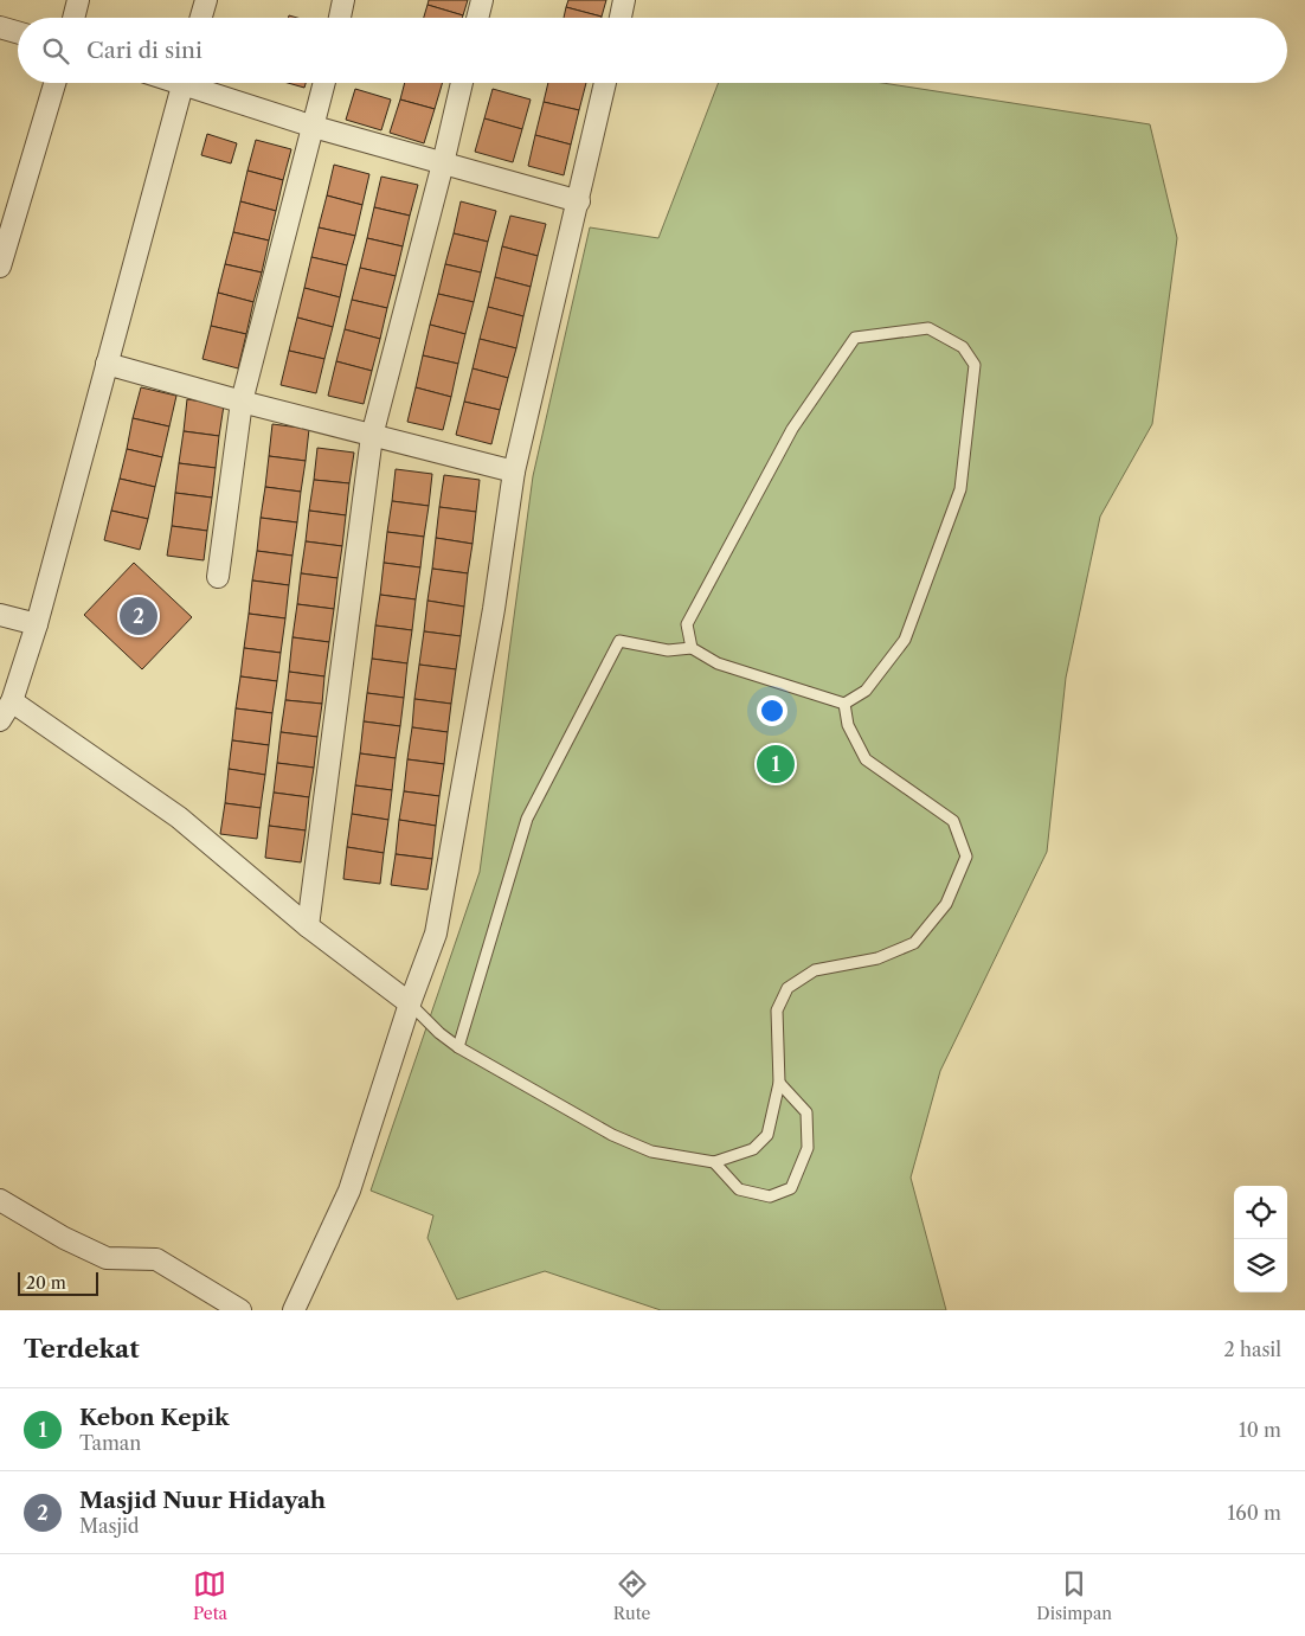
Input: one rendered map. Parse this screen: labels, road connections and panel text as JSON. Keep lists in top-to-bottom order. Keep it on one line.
{"scale_bar":"20 m","page":{"search":"Cari di sini","pins":["2","1"],"scale":"20 m","heading":["Terdekat","2 hasil"],"list":[{"mark":"1","name":"Kebon Kepik","note":"Taman","value":"10 m"},{"mark":"2","name":"Masjid Nuur Hidayah","note":"Masjid","value":"160 m"}],"nav":["Peta","Rute","Disimpan"]}}
